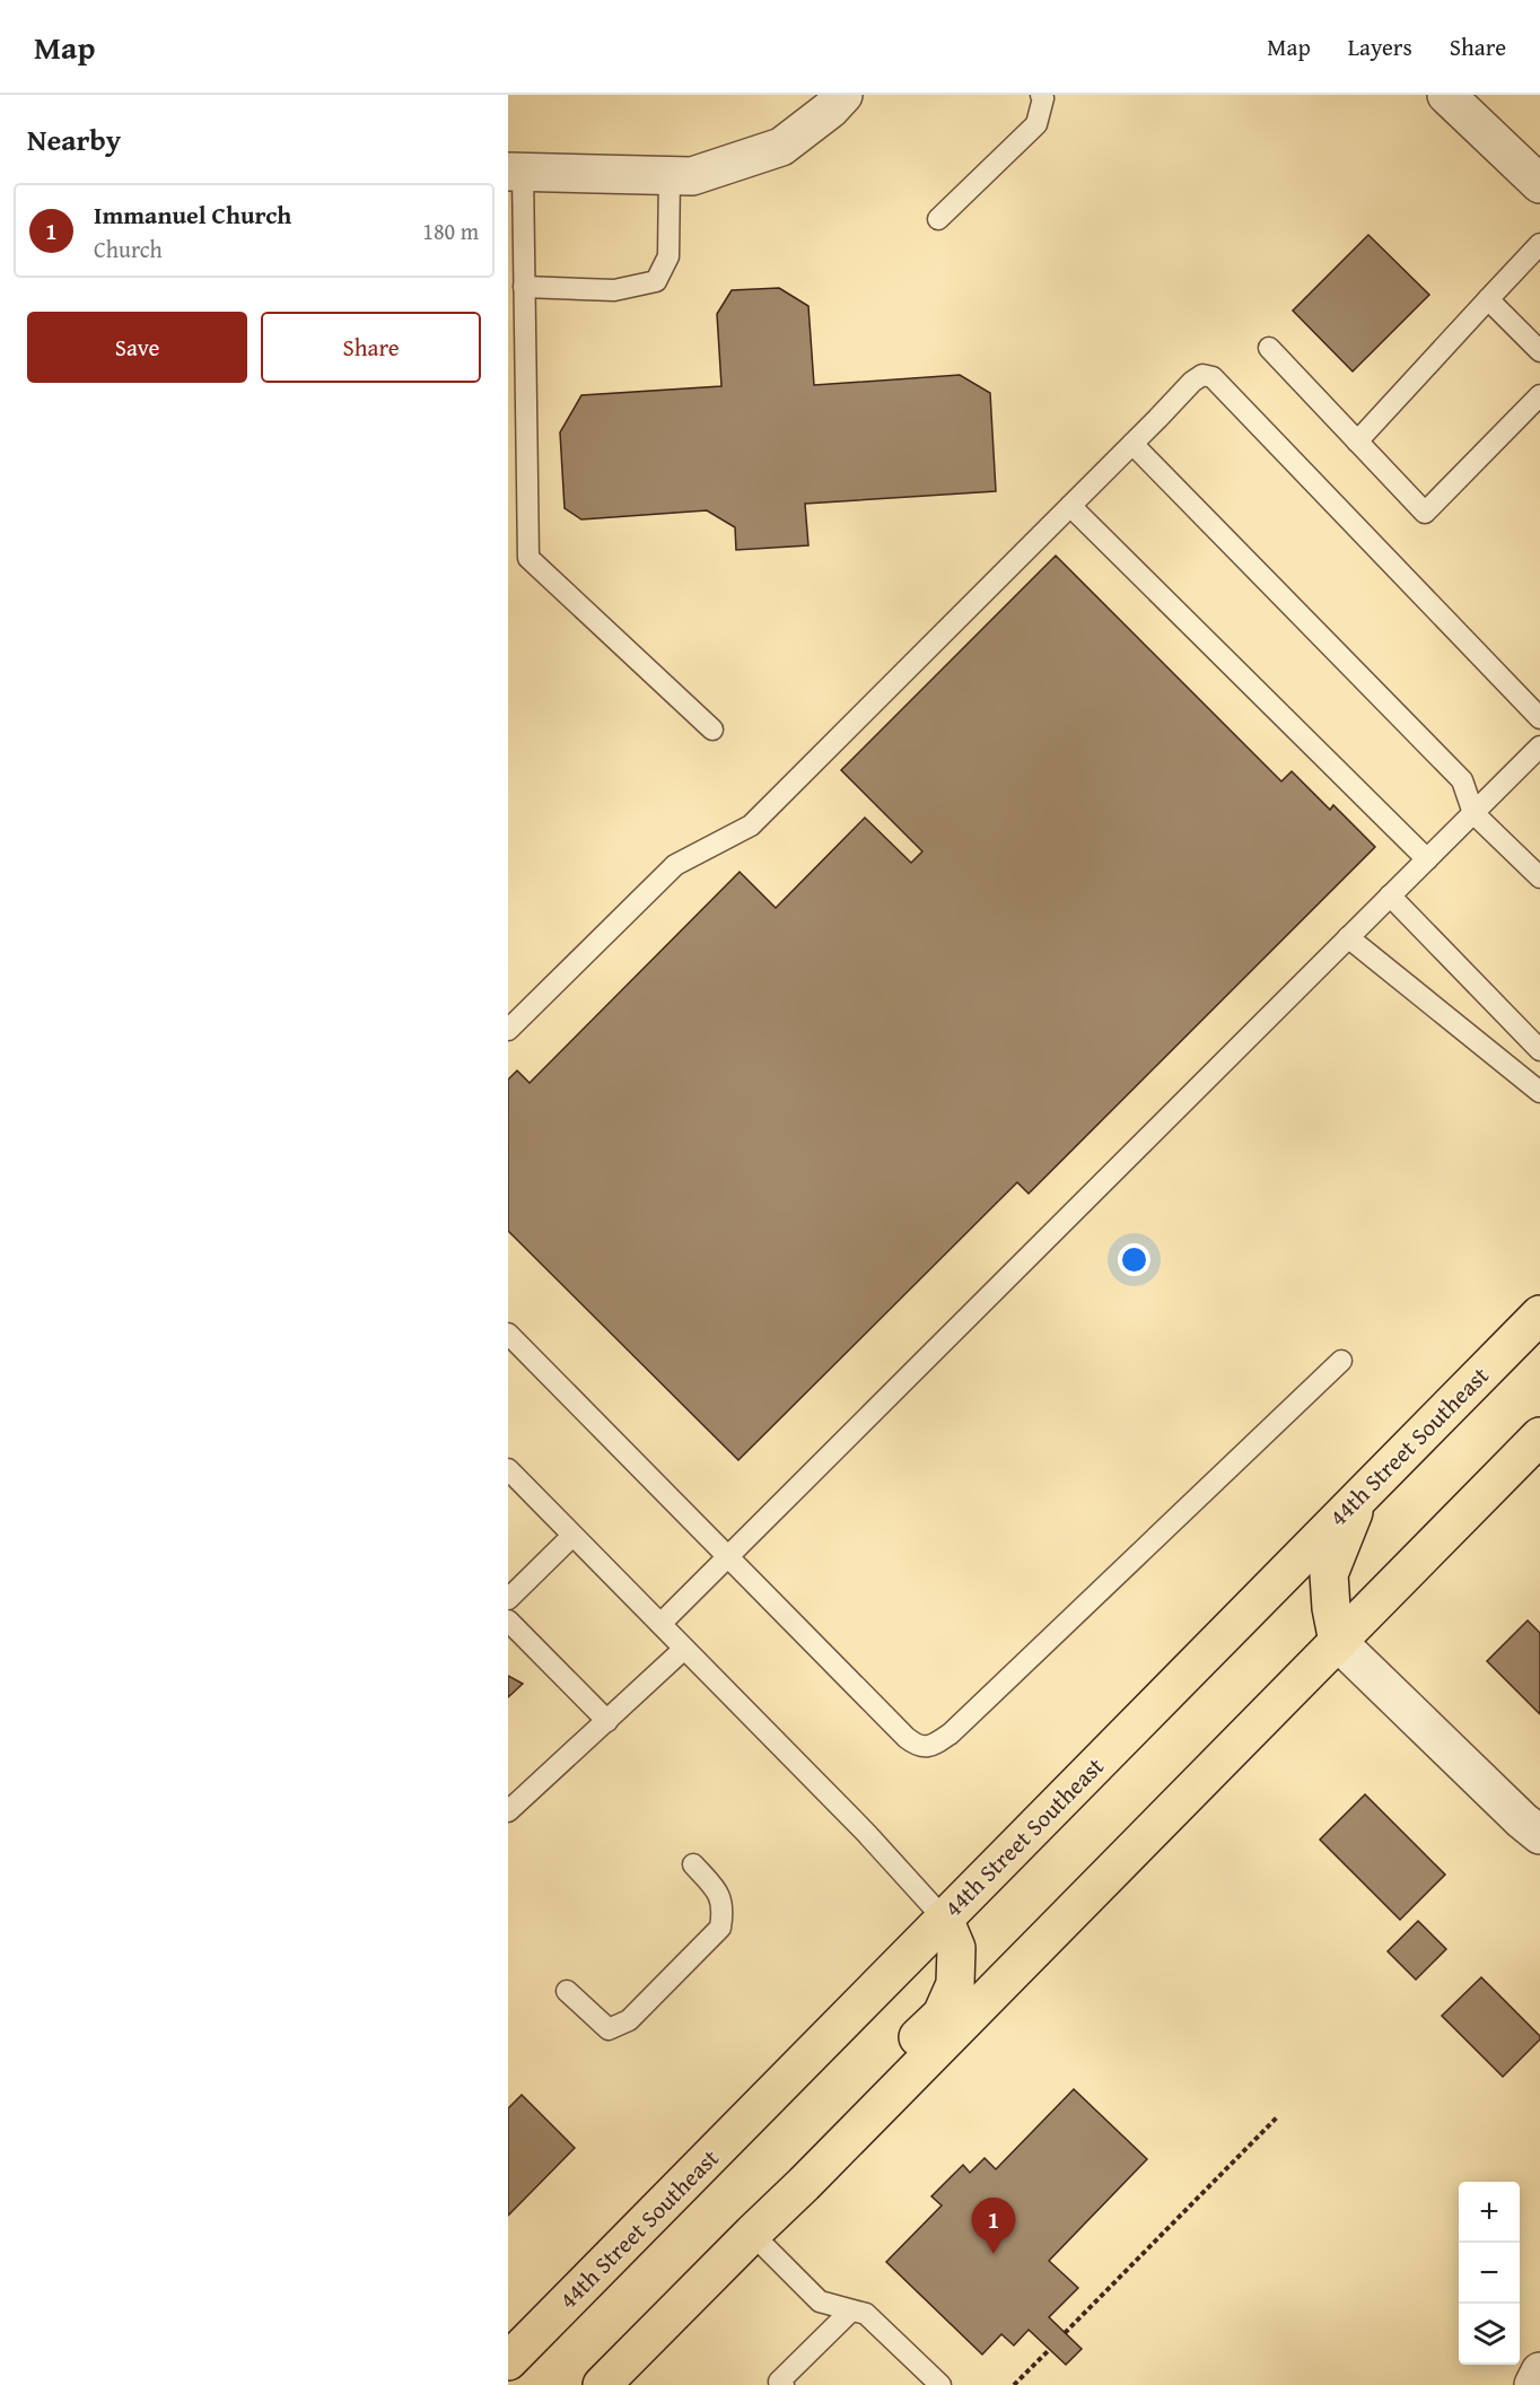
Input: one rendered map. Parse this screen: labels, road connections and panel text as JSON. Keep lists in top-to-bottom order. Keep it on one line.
{"streets":{"main road":["44th Street Southeast"]},"page":{"header":"Map","nav":["Map","Layers","Share"],"heading":"Nearby","list":[{"mark":"1","name":"Immanuel Church","note":"Church","value":"180 m"}],"buttons":["Save","Share"],"map_buttons":["+","−"],"pins":"1"}}
